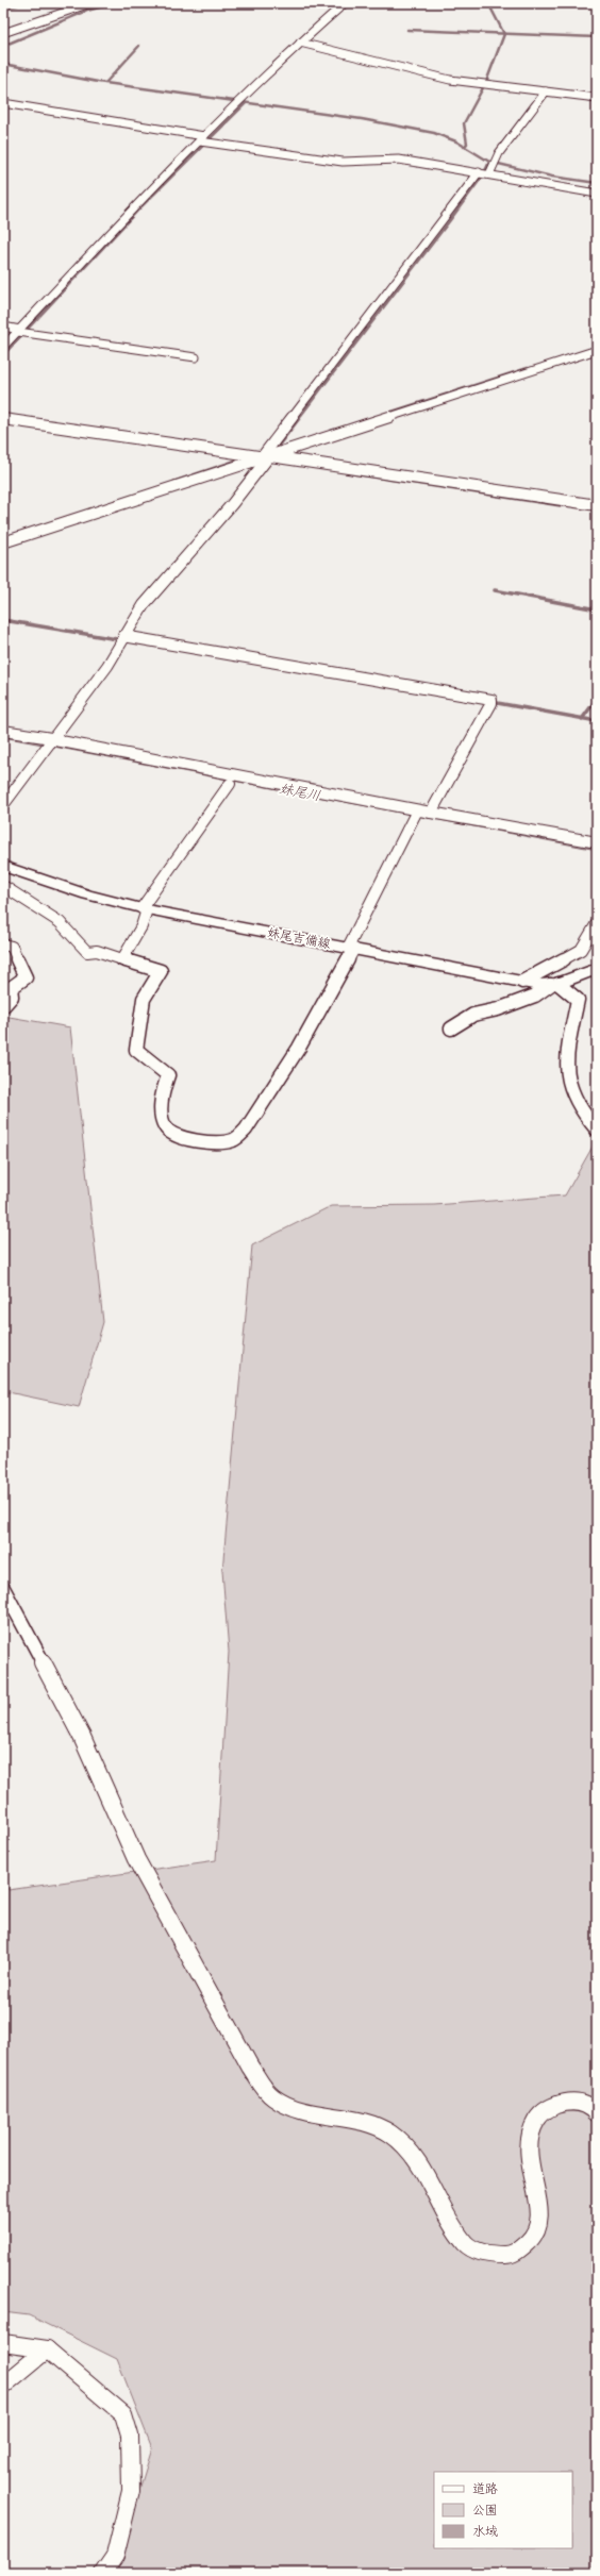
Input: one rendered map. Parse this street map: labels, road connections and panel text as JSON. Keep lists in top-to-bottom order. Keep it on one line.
{"streets":{"main road":["妹尾吉備線"]},"water":["妹尾川"],"legend":["道路","公園","水域"]}
